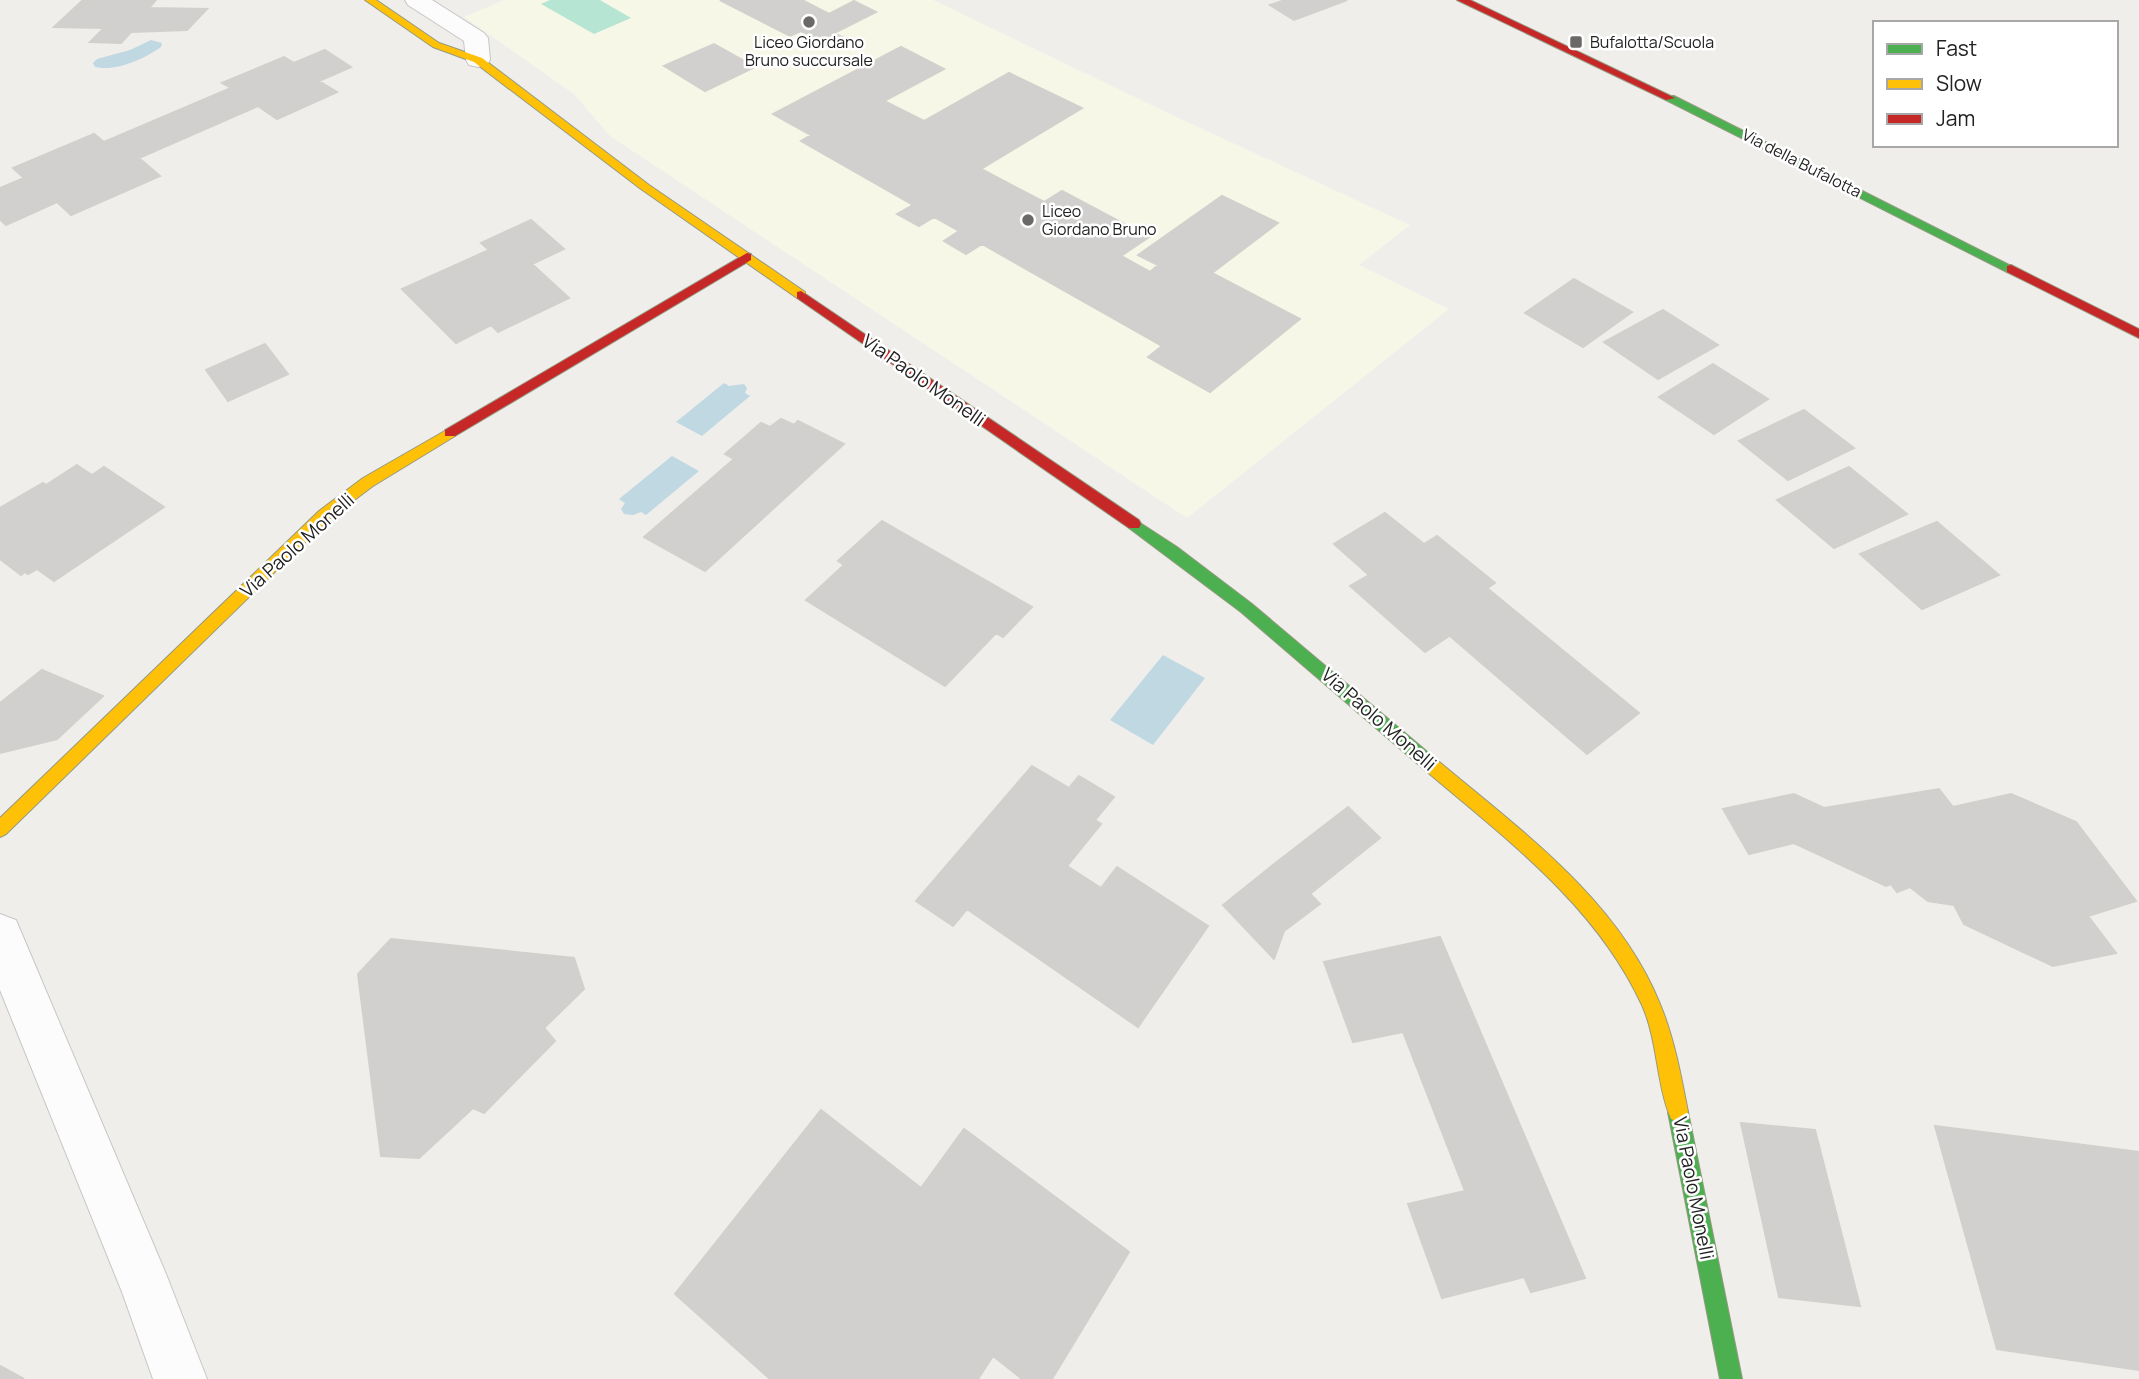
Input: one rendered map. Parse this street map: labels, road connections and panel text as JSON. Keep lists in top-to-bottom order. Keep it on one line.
{"streets":{"street":["Via della Bufalotta","Via Paolo Monelli"]},"places":{"other":["Liceo Giordano Bruno succursale","Liceo Giordano Bruno"],"transit":["Bufalotta/Scuola"]},"legend":["Fast","Slow","Jam"]}
